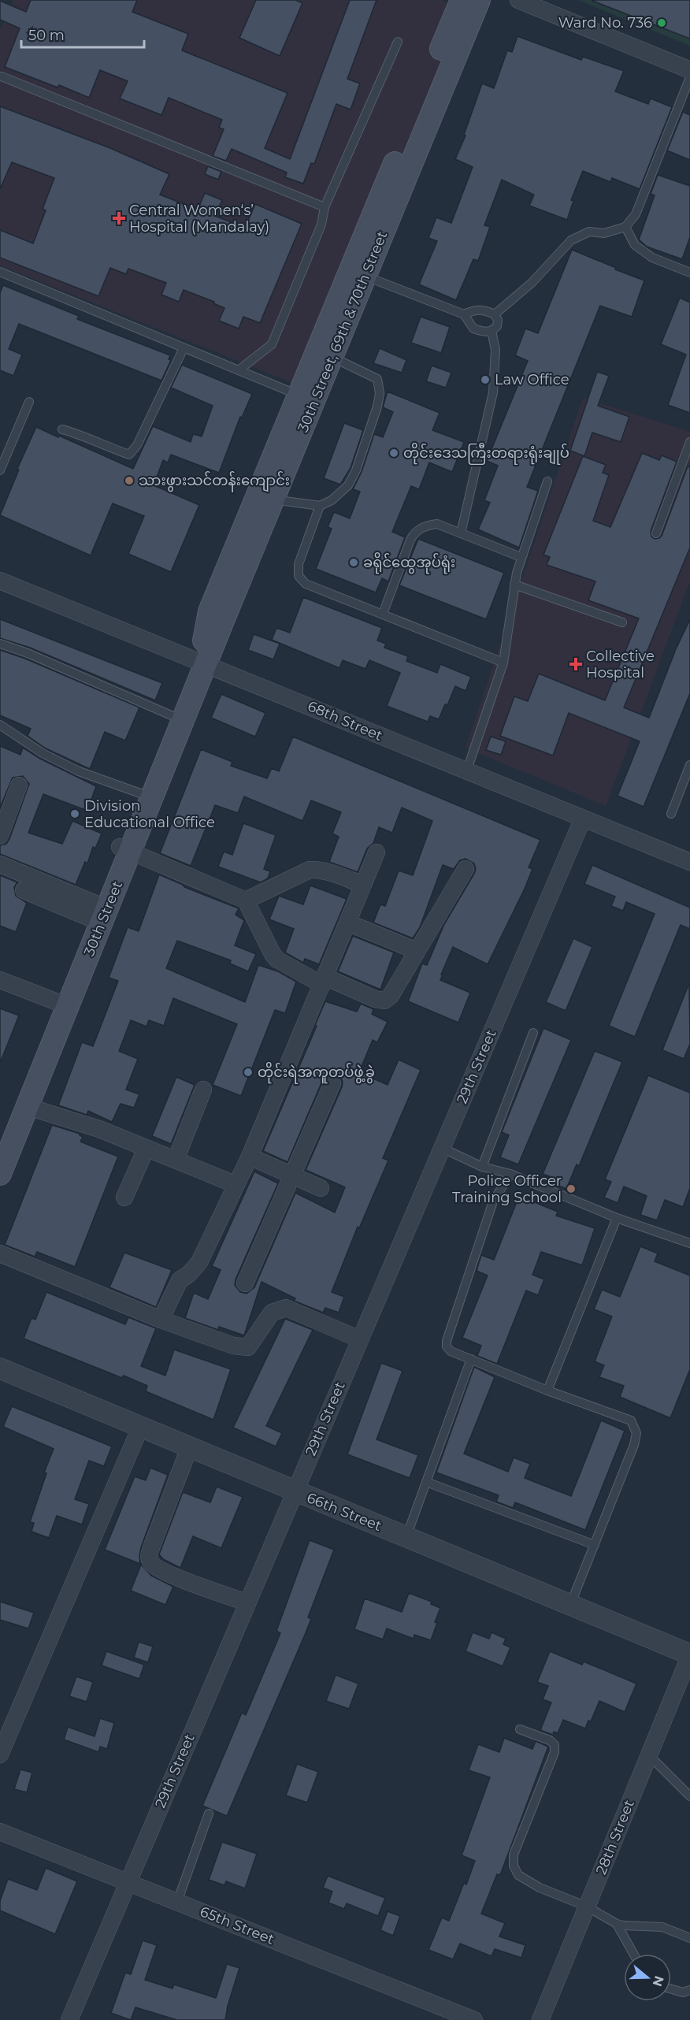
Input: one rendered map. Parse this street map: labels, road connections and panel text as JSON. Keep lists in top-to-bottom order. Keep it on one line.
{"streets":{"main road":["30th Street, 69th & 70th Street","30th Street"],"street":["68th Street","29th Street","66th Street","28th Street","65th Street"]},"crossings":[["30th Street, 69th & 70th Street","68th Street"],["30th Street, 69th & 70th Street","30th Street"],["68th Street","30th Street"],["68th Street","29th Street"],["29th Street","66th Street"],["29th Street","65th Street"],["66th Street","28th Street"]],"places":{"other":["Ward No. 736","Law Office","တိုင်းဒေသကြီးတရားရုံးချုပ်","သားဖွားသင်တန်းကျောင်း","ခရိုင်ထွေအုပ်ရုံး","Division Educational Office","တိုင်းရဲအကူတပ်ဖွဲ့ခွဲ","Police Officer Training School"],"health":["Central Women‘s’ Hospital (Mandalay)","Collective Hospital"]},"scale_bar":"50 m","north":"right"}
